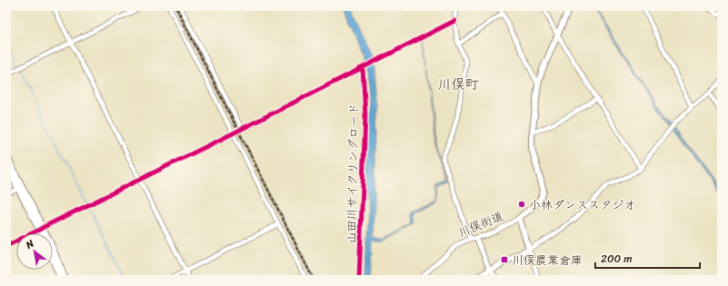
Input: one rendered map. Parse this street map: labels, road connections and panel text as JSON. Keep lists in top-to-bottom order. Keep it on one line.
{"streets":{"street":["川俣街道"],"cycle path":["山田川サイクリングロード"]},"districts":["川俣町"],"places":{"other":["小林ダンススタジオ"],"transit":["川俣農業倉庫"]},"scale_bar":"200 m","north":"top left"}
